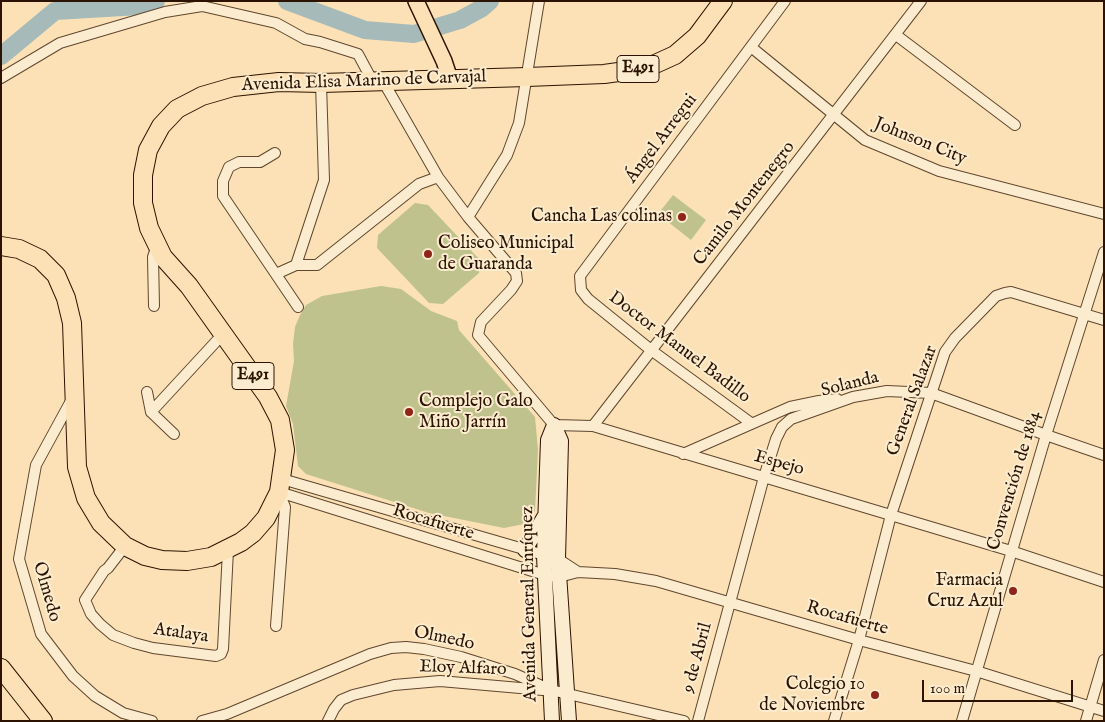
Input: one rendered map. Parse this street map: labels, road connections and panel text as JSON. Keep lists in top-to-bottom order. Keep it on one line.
{"streets":{"highway":["E491","Avenida Elisa Marino de Carvajal"],"street":["Ángel Arregui","Johnson City","Camilo Montenegro","Doctor Manuel Badillo","Solanda","General Salazar","Espejo","Convención de 1884","Rocafuerte","Olmedo","Avenida General Enríquez","Atalaya","9 de Abril","Eloy Alfaro"]},"crossings":[["Avenida Elisa Marino de Carvajal","Rocafuerte"],["Avenida Elisa Marino de Carvajal","Olmedo"],["Avenida Elisa Marino de Carvajal","Atalaya"],["Ángel Arregui","Johnson City"],["Ángel Arregui","Doctor Manuel Badillo"],["Johnson City","Camilo Montenegro"],["Camilo Montenegro","Doctor Manuel Badillo"],["Camilo Montenegro","Espejo"],["Solanda","General Salazar"],["Solanda","Espejo"],["Solanda","Convención de 1884"],["Solanda","Rocafuerte"],["Solanda","9 de Abril"],["General Salazar","Espejo"],["General Salazar","Convención de 1884"],["General Salazar","Rocafuerte"],["Espejo","Convención de 1884"],["Espejo","Avenida General Enríquez"],["Convención de 1884","Rocafuerte"],["Rocafuerte","Avenida General Enríquez"],["Rocafuerte","9 de Abril"],["Olmedo","Avenida General Enríquez"],["Olmedo","Eloy Alfaro"],["Avenida General Enríquez","Eloy Alfaro"]],"places":["Cancha Las colinas","Coliseo Municipal de Guaranda","Complejo Galo Miño Jarrín","Farmacia Cruz Azul","Colegio 10 de Noviembre"],"scale_bar":"100 m"}
